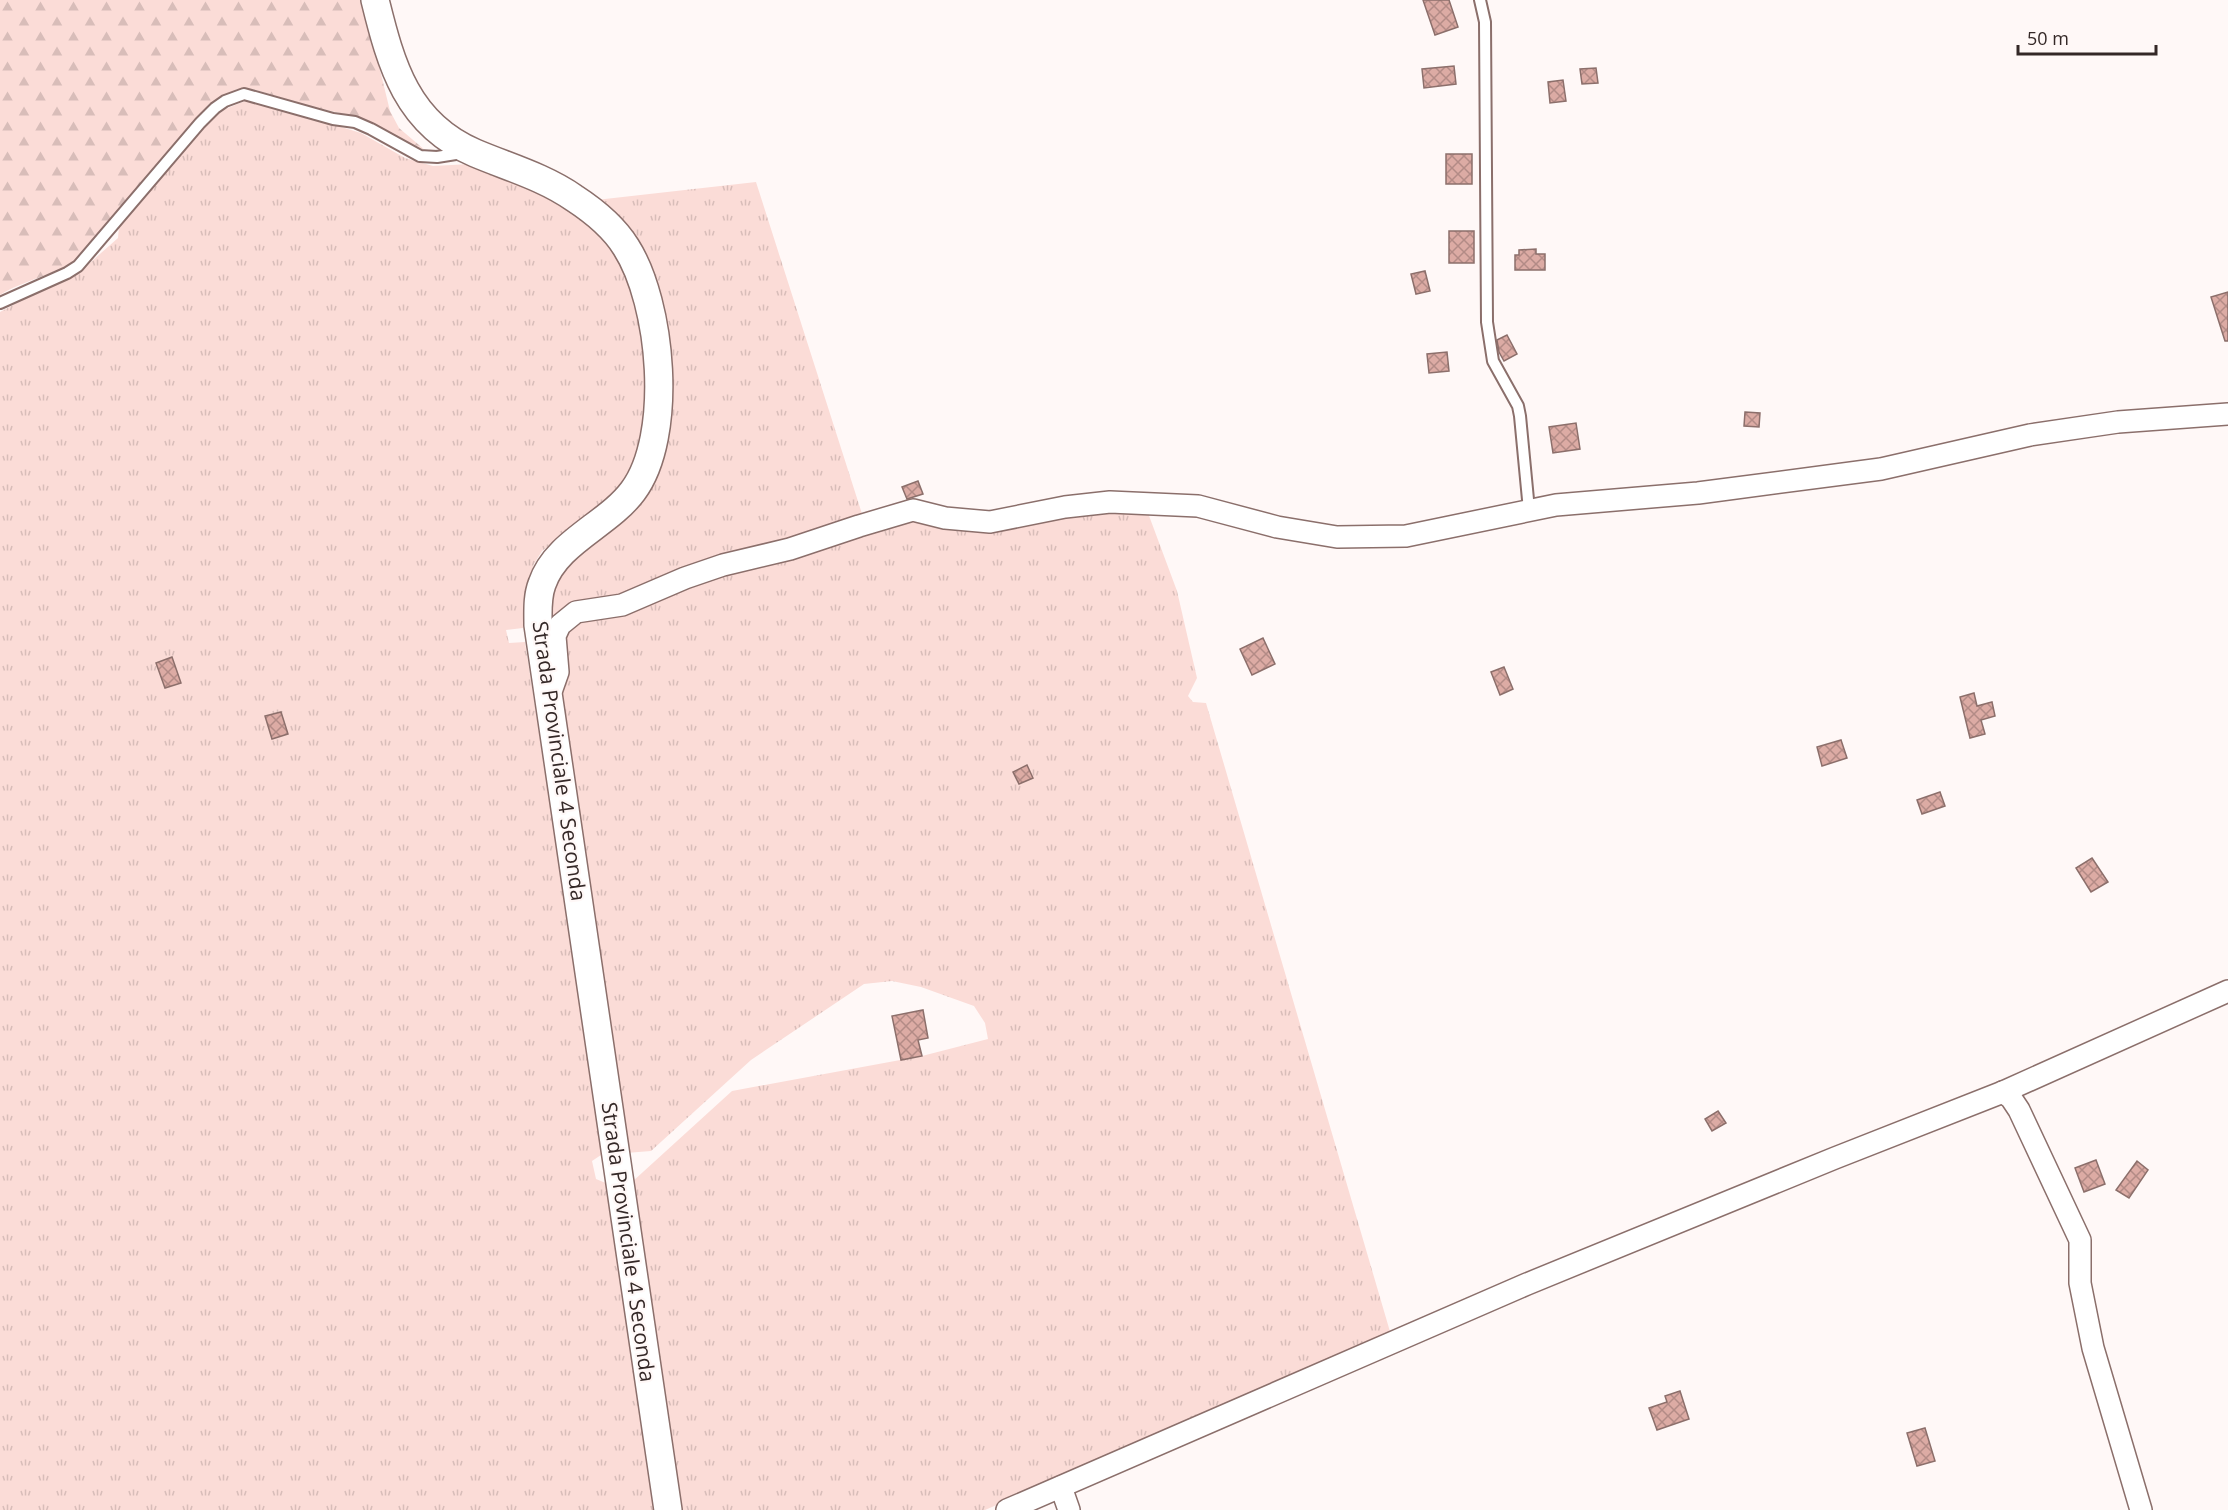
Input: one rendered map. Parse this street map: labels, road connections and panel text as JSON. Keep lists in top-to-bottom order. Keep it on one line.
{"streets":{"street":["Strada Provinciale 4 Seconda"]},"scale_bar":"50 m"}
